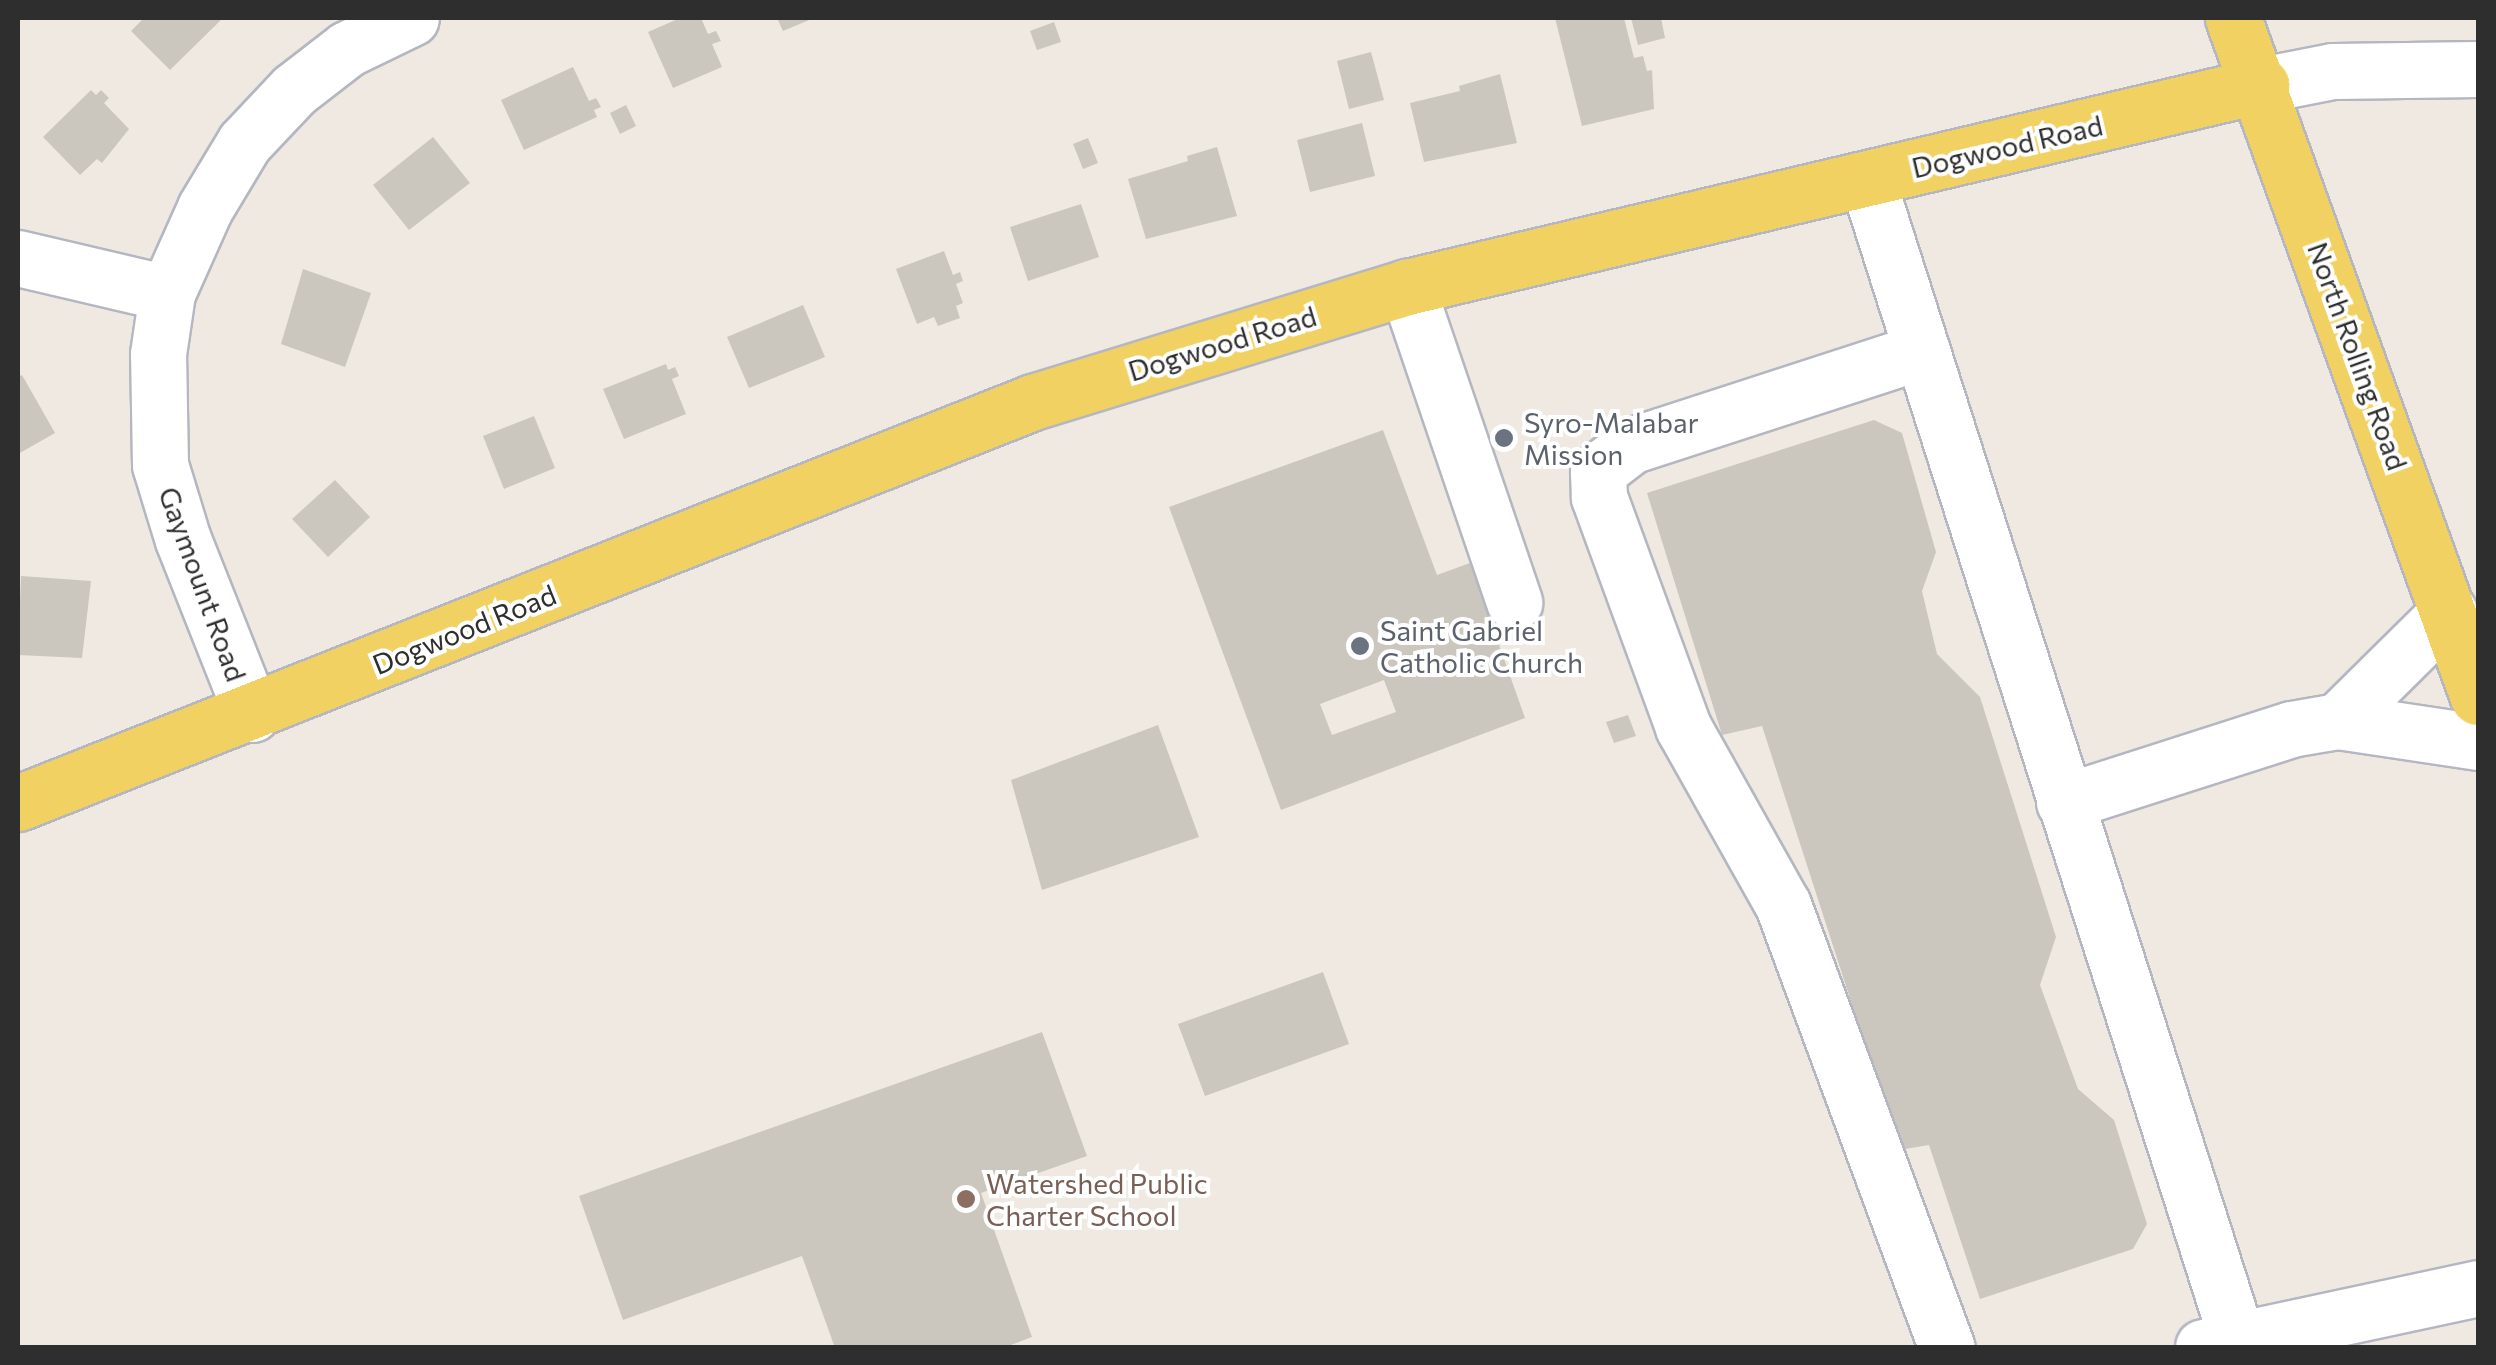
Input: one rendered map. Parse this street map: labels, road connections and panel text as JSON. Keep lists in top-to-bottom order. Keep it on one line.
{"streets":{"main road":["Dogwood Road","North Rolling Road"],"street":["Gaymount Road"]},"crossings":[["Dogwood Road","North Rolling Road"],["Dogwood Road","Gaymount Road"]],"places":["Syro-Malabar Mission","Saint Gabriel Catholic Church","Watershed Public Charter School"]}
